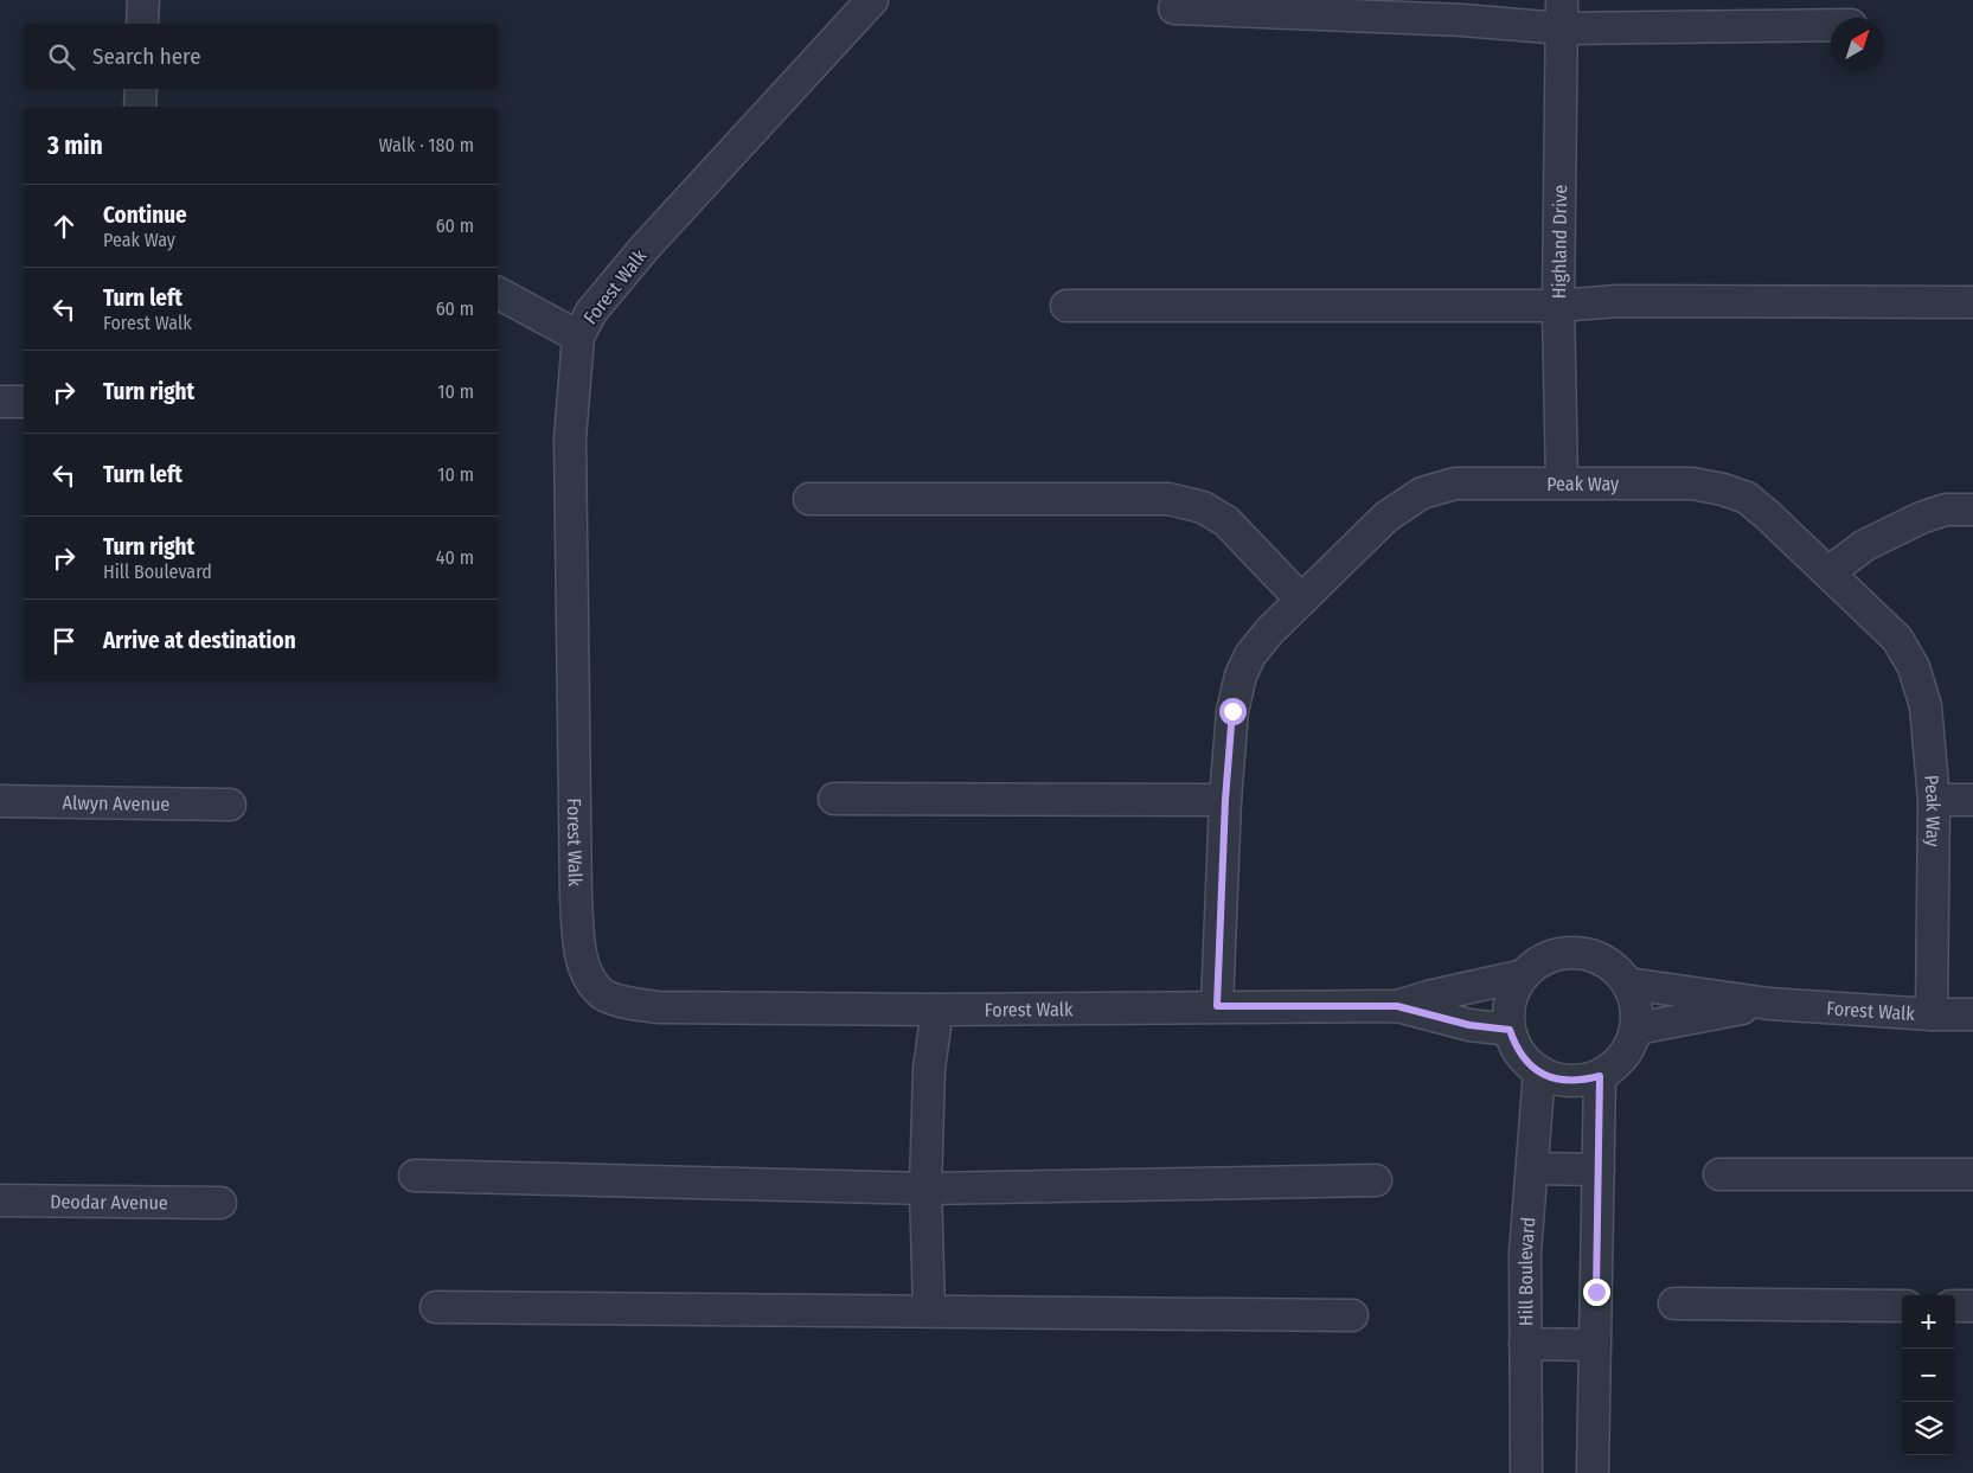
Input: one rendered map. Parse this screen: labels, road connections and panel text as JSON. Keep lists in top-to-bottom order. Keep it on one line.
{"streets":{"street":["Highland Drive","Forest Walk","Peak Way","Alwyn Avenue","Deodar Avenue","Hill Boulevard"]},"crossings":[["Highland Drive","Peak Way"],["Forest Walk","Peak Way"],["Forest Walk","Hill Boulevard"]],"north":"top right","page":{"search":"Search here","heading":["3 min","Walk · 180 m"],"list":[["Continue","Peak Way","60 m"],["Turn left","Forest Walk","60 m"],["Turn right","10 m"],["Turn left","10 m"],["Turn right","Hill Boulevard","40 m"],"Arrive at destination"],"map_buttons":["+","−"]}}
